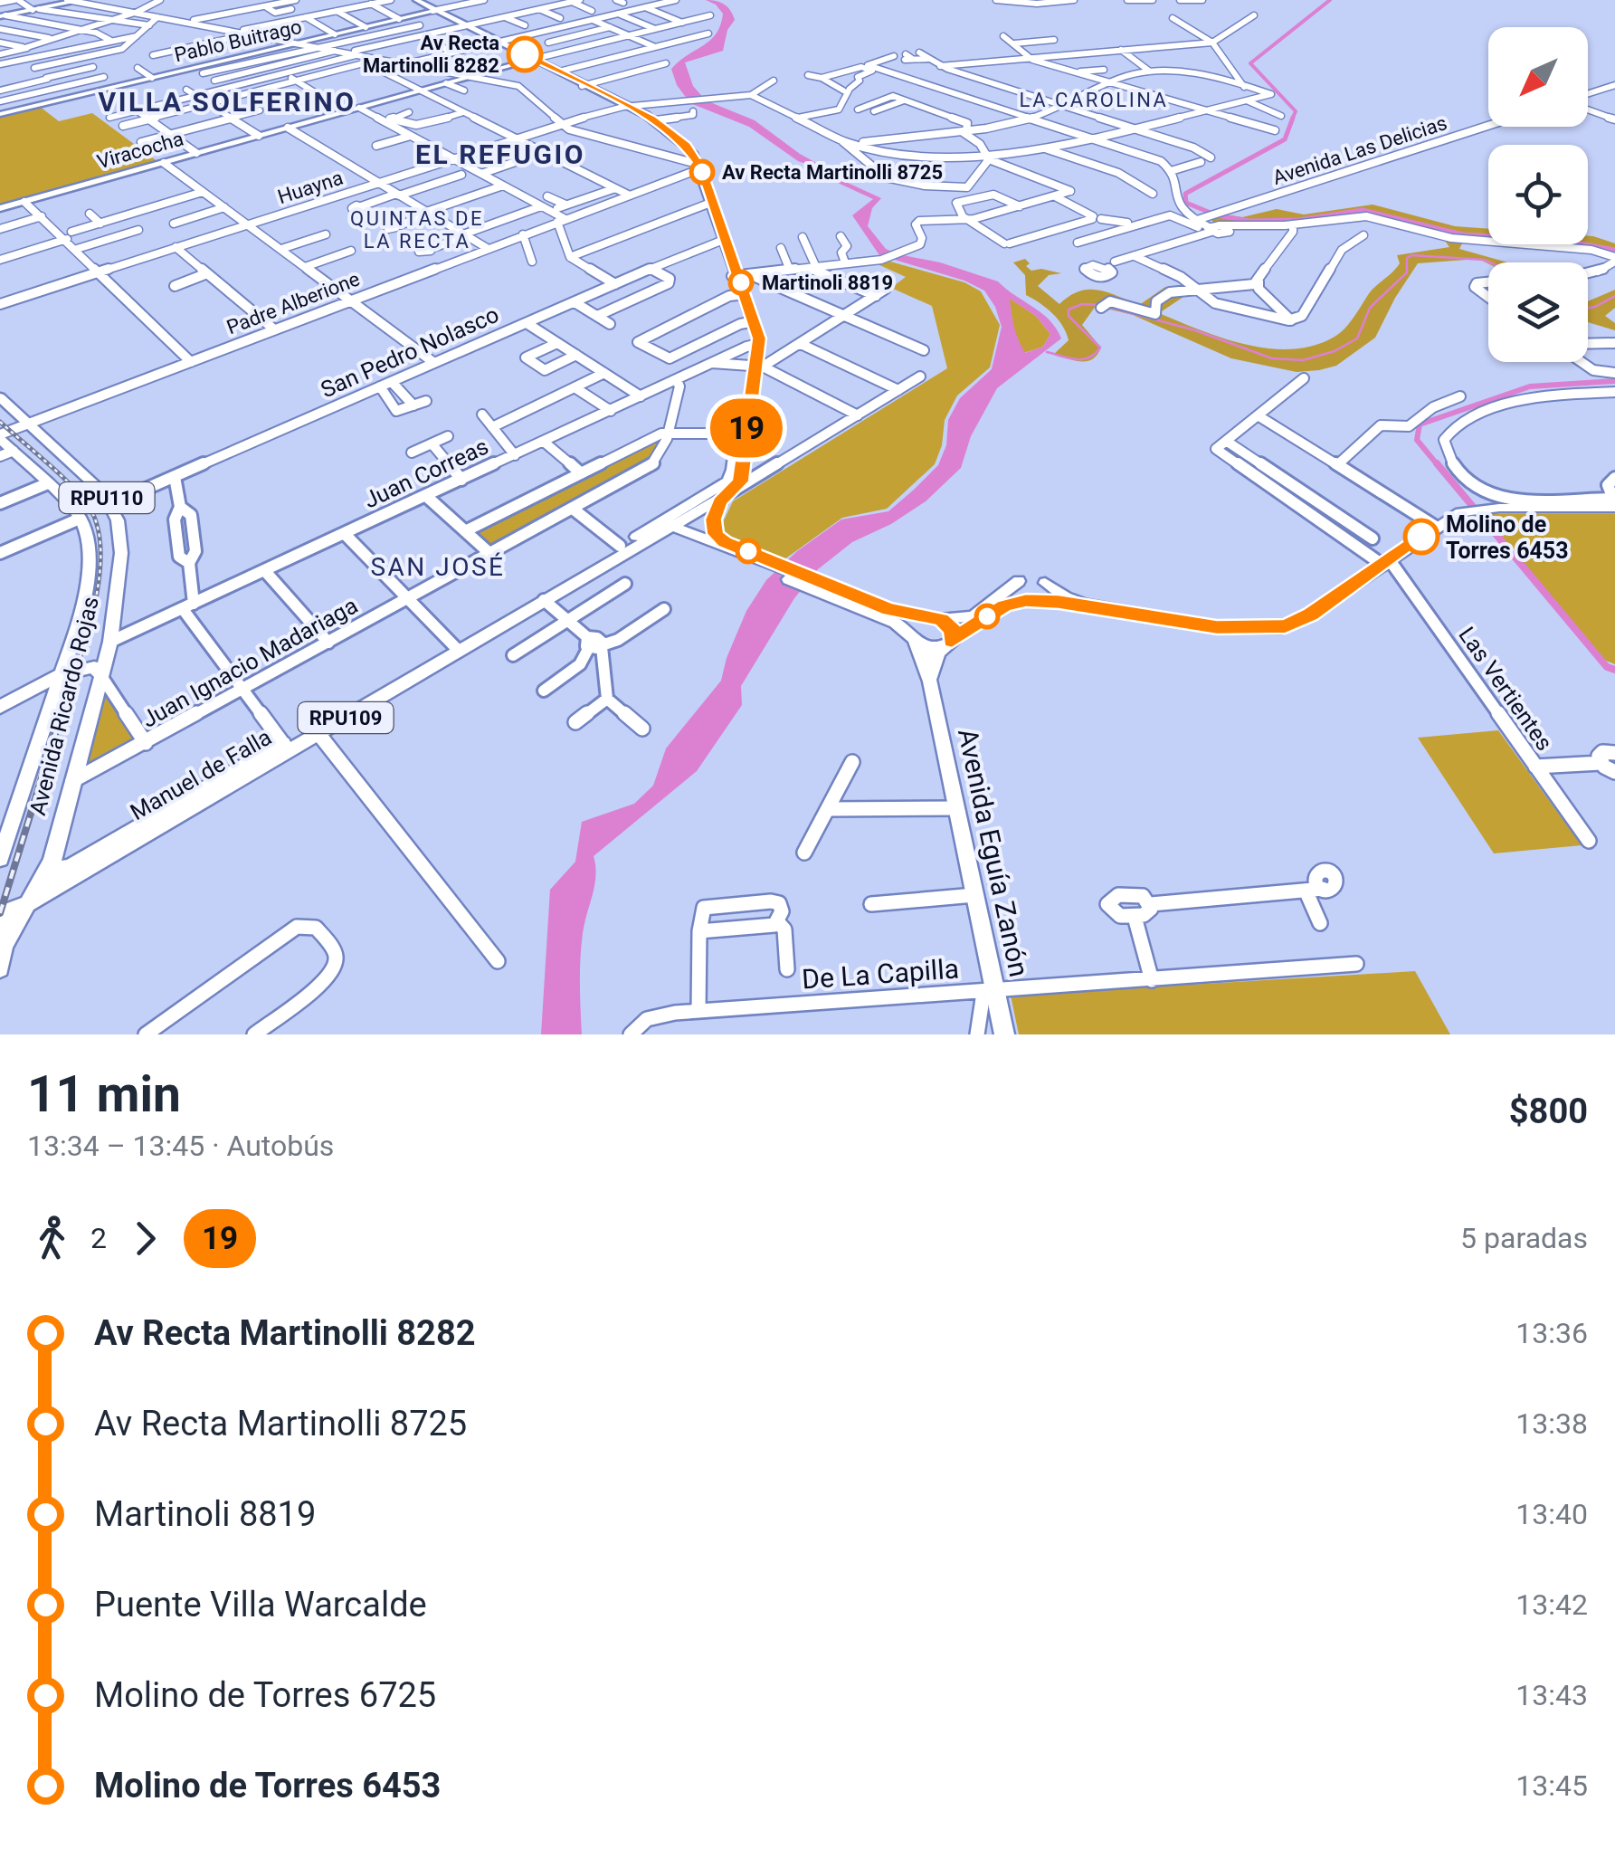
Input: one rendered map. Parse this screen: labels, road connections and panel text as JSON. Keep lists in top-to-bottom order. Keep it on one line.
{"streets":{"main road":["Pablo Buitrago","Viracocha","RPU110","Avenida Ricardo Rojas","RPU109","Manuel de Falla","Avenida Eguía Zanón"],"street":["Avenida Las Delicias","Huayna","Padre Alberione","San Pedro Nolasco","Juan Correas","Juan Ignacio Madariaga","Las Vertientes","De La Capilla"]},"crossings":[["Padre Alberione","RPU110"],["Padre Alberione","Avenida Ricardo Rojas"],["San Pedro Nolasco","RPU110"],["San Pedro Nolasco","Avenida Ricardo Rojas"],["Juan Correas","Juan Ignacio Madariaga"],["Juan Correas","Avenida Ricardo Rojas"],["RPU110","Avenida Ricardo Rojas"],["Juan Ignacio Madariaga","Avenida Ricardo Rojas"],["Avenida Ricardo Rojas","RPU109"],["Avenida Ricardo Rojas","Manuel de Falla"],["RPU109","Manuel de Falla"],["Avenida Eguía Zanón","De La Capilla"]],"districts":["LA CAROLINA","VILLA SOLFERINO","EL REFUGIO","QUINTAS DE LA RECTA","SAN JOSÉ"],"places":["Av Recta Martinolli 8282","Av Recta Martinolli 8725","Martinoli 8819","Molino de Torres 6453"],"lines":["bus line 19"],"north":"bottom left","page":{"on_map":"19","heading":["11 min","13:34 – 13:45 · Autobús","$800"],"legs":["2","19","5 paradas"],"list":[{"name":"Av Recta Martinolli 8282","value":"13:36"},{"name":"Av Recta Martinolli 8725","value":"13:38"},{"name":"Martinoli 8819","value":"13:40"},{"name":"Puente Villa Warcalde","value":"13:42"},{"name":"Molino de Torres 6725","value":"13:43"},{"name":"Molino de Torres 6453","value":"13:45"}]}}
